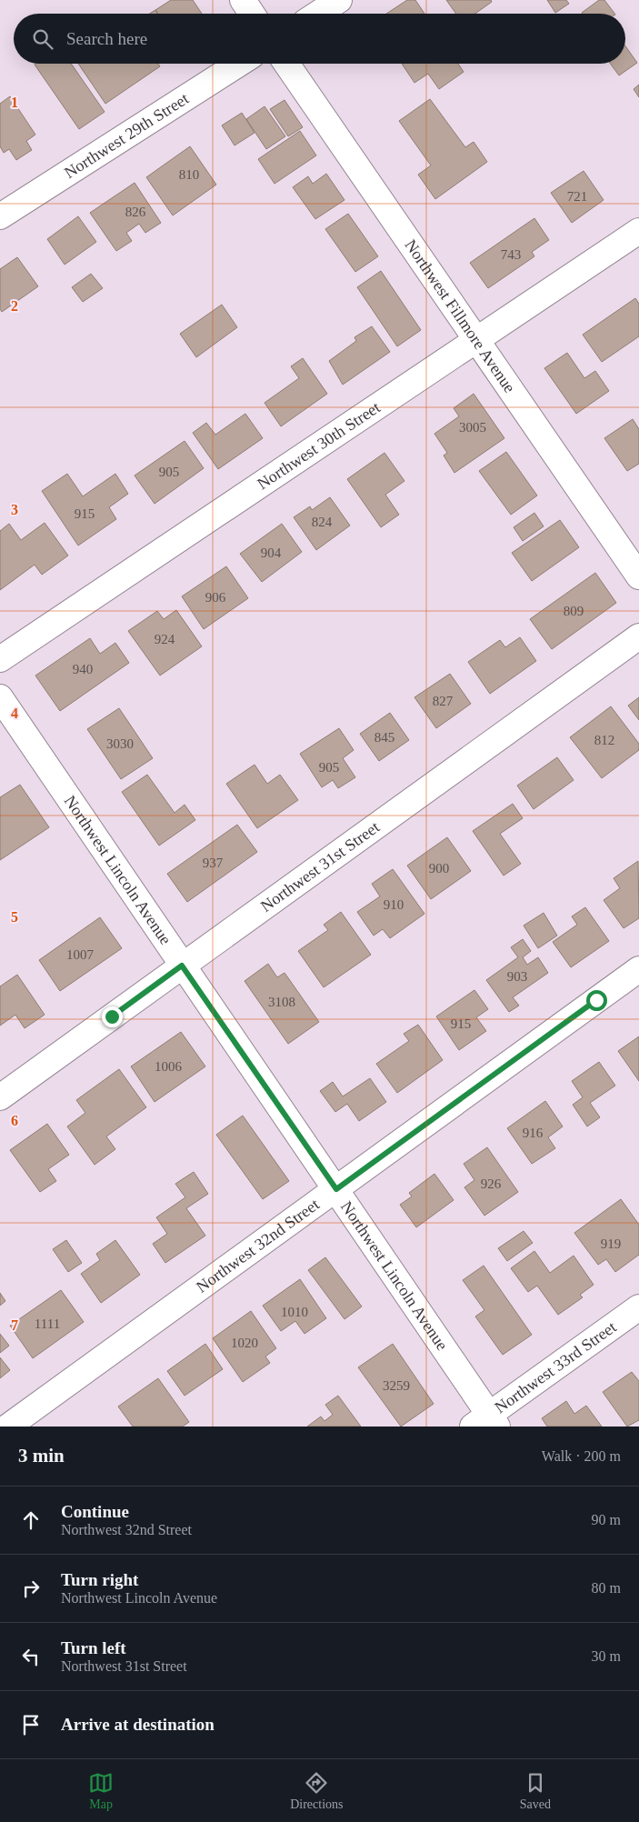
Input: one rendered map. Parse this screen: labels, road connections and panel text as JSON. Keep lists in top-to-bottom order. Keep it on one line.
{"streets":{"street":["Northwest 29th Street","Northwest Fillmore Avenue","Northwest 30th Street","Northwest 31st Street","Northwest Lincoln Avenue","Northwest 32nd Street","Northwest 33rd Street"]},"crossings":[["Northwest Fillmore Avenue","Northwest 30th Street"],["Northwest 31st Street","Northwest Lincoln Avenue"],["Northwest Lincoln Avenue","Northwest 32nd Street"],["Northwest Lincoln Avenue","Northwest 33rd Street"]],"house_numbers":["810","721","826","743","3005","905","915","824","904","906","809","924","940","827","845","812","3030","905","937","900","910","1007","903","3108","915","1006","916","926","919","1010","1111","1020","3259"],"page":{"search":"Search here","heading":["3 min","Walk · 200 m"],"list":[["Continue","Northwest 32nd Street","90 m"],["Turn right","Northwest Lincoln Avenue","80 m"],["Turn left","Northwest 31st Street","30 m"],"Arrive at destination"],"nav":["Map","Directions","Saved"]},"grid":{"rows":["1","2","3","4","5","6","7"]}}
